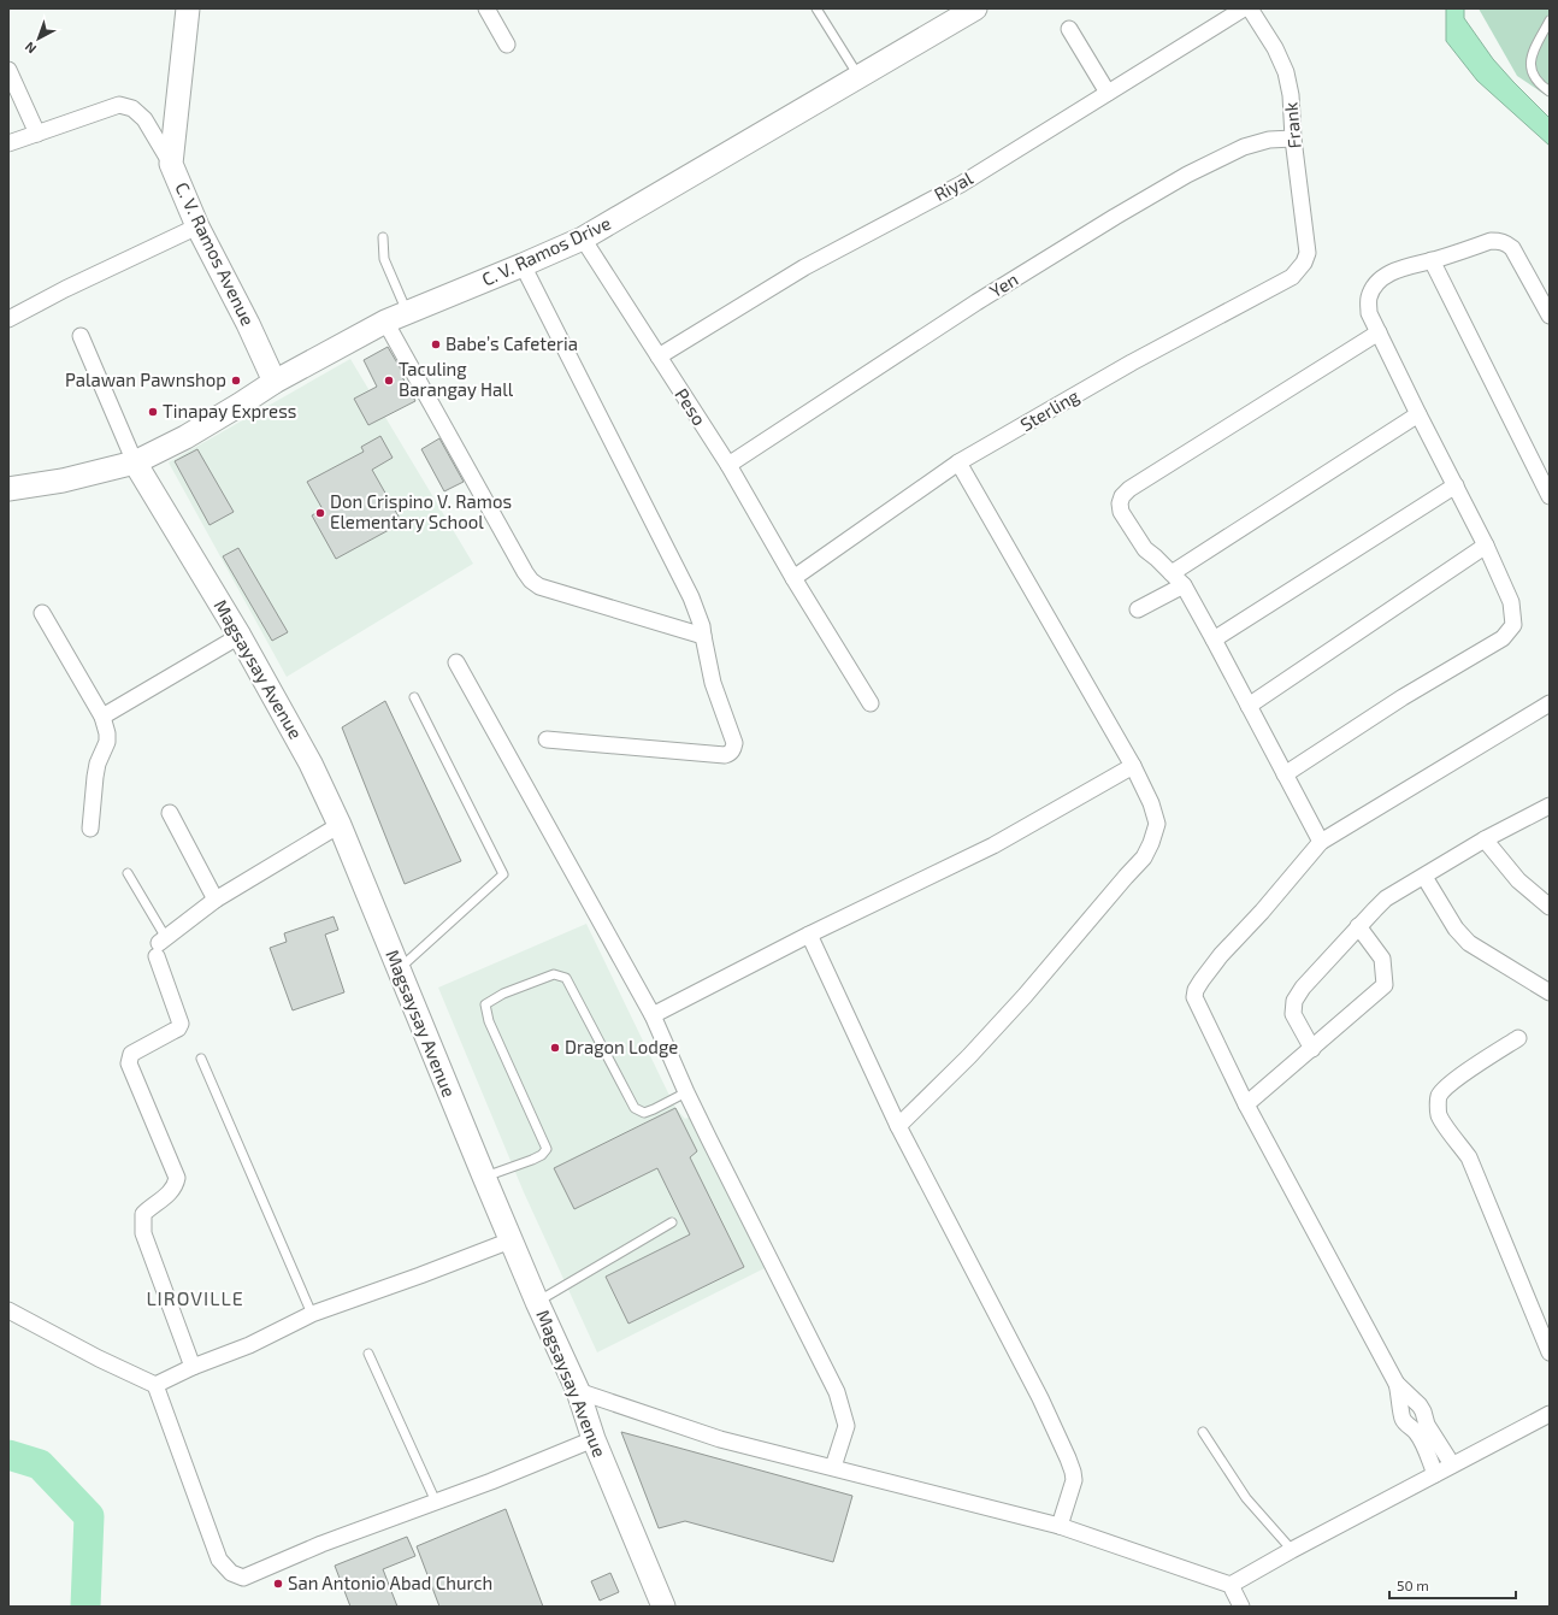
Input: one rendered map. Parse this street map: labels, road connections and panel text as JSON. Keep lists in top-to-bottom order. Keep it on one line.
{"streets":{"street":["Frank","Riyal","C. V. Ramos Drive","C. V. Ramos Avenue","Yen","Peso","Sterling","Magsaysay Avenue"]},"crossings":[["Frank","Yen"],["Frank","Sterling"],["Riyal","Peso"],["C. V. Ramos Drive","C. V. Ramos Avenue"],["C. V. Ramos Drive","Peso"],["C. V. Ramos Drive","Magsaysay Avenue"],["Yen","Peso"],["Peso","Sterling"]],"districts":["LIROVILLE"],"places":["Babe’s Cafeteria","Palawan Pawnshop","Taculing Barangay Hall","Tinapay Express","Don Crispino V. Ramos Elementary School","Dragon Lodge","San Antonio Abad Church"],"scale_bar":"50 m","north":"bottom left"}
